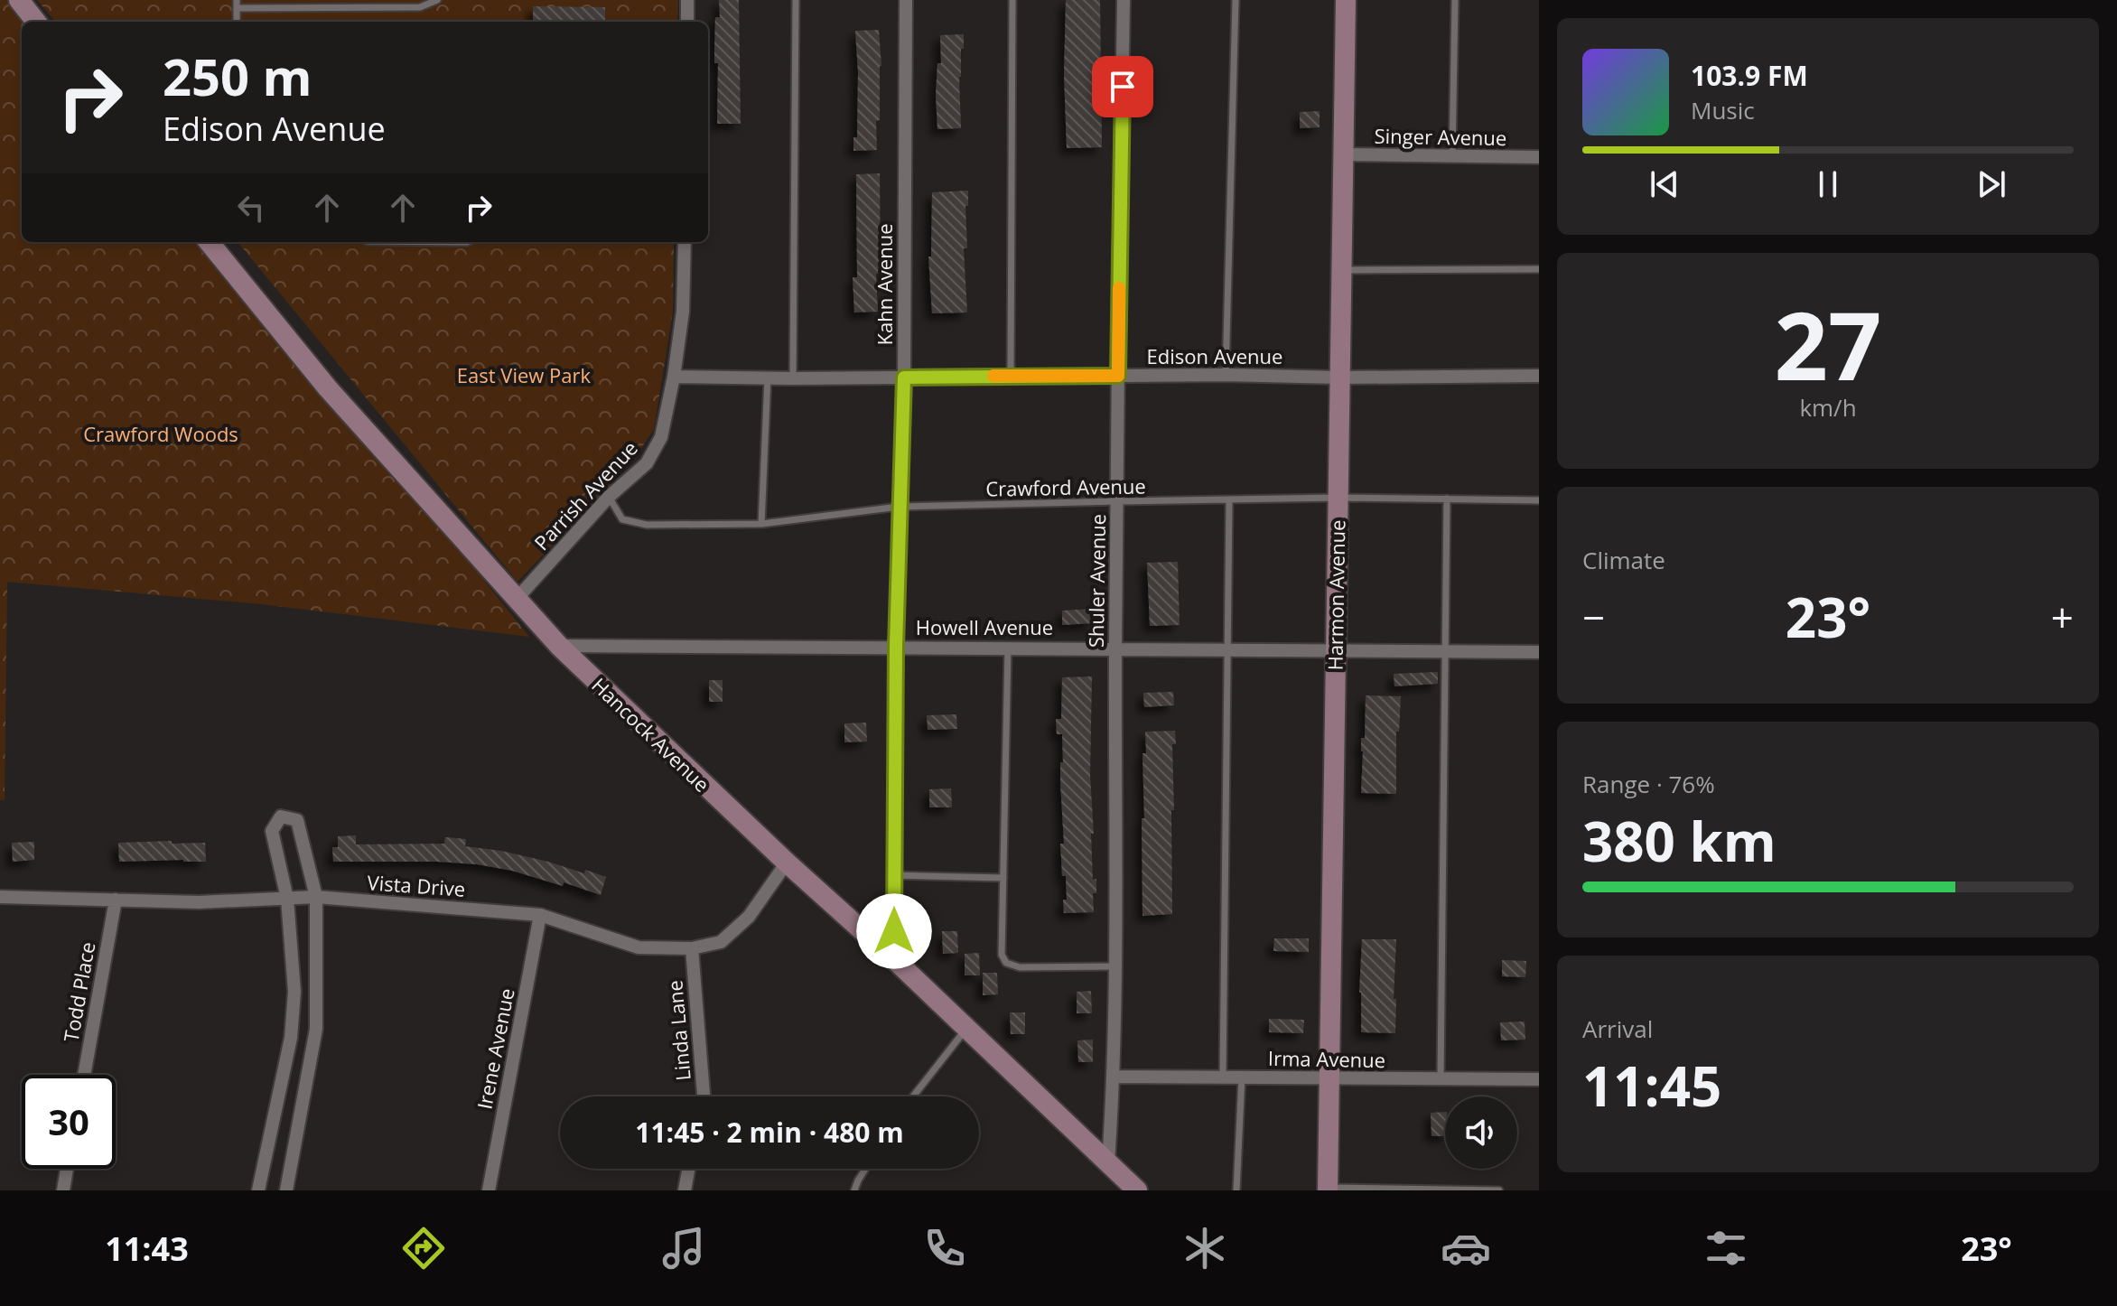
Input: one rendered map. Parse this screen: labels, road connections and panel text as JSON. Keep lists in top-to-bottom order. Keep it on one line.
{"streets":{"street":["Singer Avenue","Kahn Avenue","Edison Avenue","Parrish Avenue","Shuler Avenue","Harmon Avenue","Howell Avenue","Hancock Avenue","Vista Drive","Todd Place","Linda Lane","Irene Avenue","Irma Avenue"],"lane":["Crawford Avenue"]},"crossings":[["Singer Avenue","Harmon Avenue"],["Kahn Avenue","Edison Avenue"],["Kahn Avenue","Crawford Avenue"],["Kahn Avenue","Howell Avenue"],["Kahn Avenue","Hancock Avenue"],["Edison Avenue","Parrish Avenue"],["Edison Avenue","Shuler Avenue"],["Edison Avenue","Harmon Avenue"],["Crawford Avenue","Parrish Avenue"],["Crawford Avenue","Shuler Avenue"],["Crawford Avenue","Harmon Avenue"],["Parrish Avenue","Hancock Avenue"],["Shuler Avenue","Howell Avenue"],["Shuler Avenue","Hancock Avenue"],["Shuler Avenue","Irma Avenue"],["Harmon Avenue","Howell Avenue"],["Harmon Avenue","Irma Avenue"],["Howell Avenue","Hancock Avenue"],["Hancock Avenue","Vista Drive"],["Vista Drive","Todd Place"],["Vista Drive","Linda Lane"],["Vista Drive","Irene Avenue"]],"parks":["East View Park","Crawford Woods"],"page":{"turn":["250 m","Edison Avenue"],"song":["103.9 FM","Music"],"tile":[["27","km/h"],"Climate",["Range · 76%","380 km"],["Arrival","11:45"]],"heat":["−","23°","+"],"limit":"30","trip":"11:45 · 2 min · 480 m","tabs":["11:43","23°"]}}
